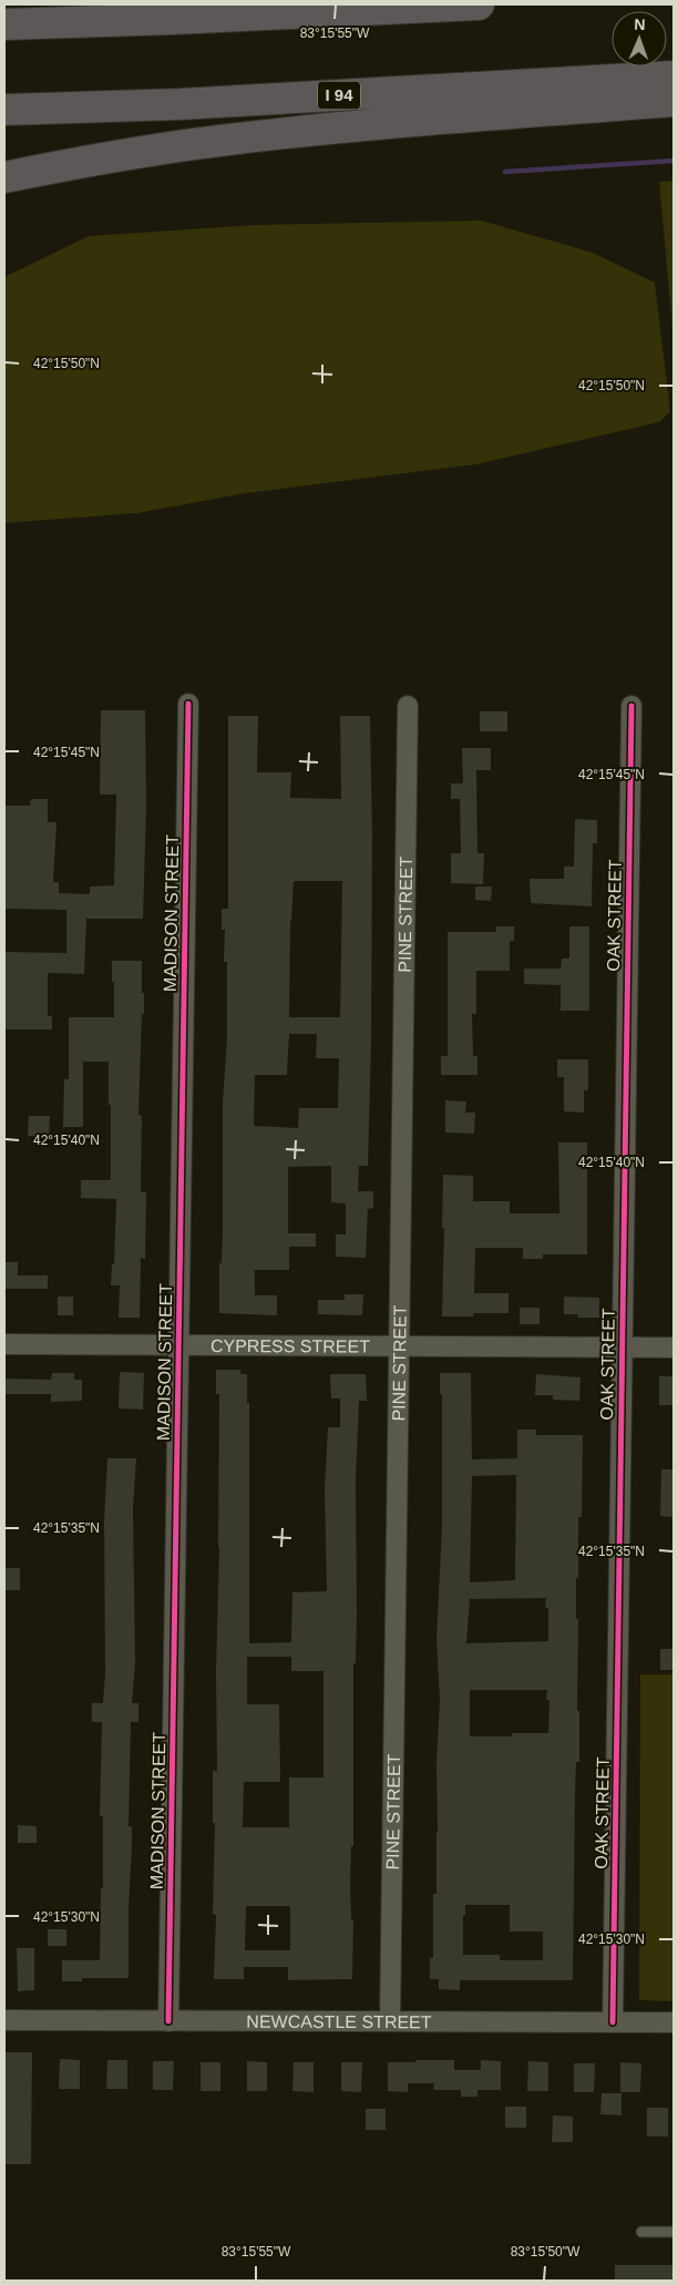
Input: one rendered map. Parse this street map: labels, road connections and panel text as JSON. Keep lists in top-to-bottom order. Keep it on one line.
{"streets":{"highway":["I 94"],"street":["MADISON STREET","PINE STREET","OAK STREET","CYPRESS STREET","NEWCASTLE STREET"]},"crossings":[["MADISON STREET","CYPRESS STREET"],["MADISON STREET","NEWCASTLE STREET"],["PINE STREET","CYPRESS STREET"],["PINE STREET","NEWCASTLE STREET"],["OAK STREET","CYPRESS STREET"],["OAK STREET","NEWCASTLE STREET"]],"north":"top","coordinates":["83°15'55\"W","42°15'50\"N","42°15'45\"N","42°15'40\"N","42°15'35\"N","42°15'30\"N","83°15'50\"W"]}
